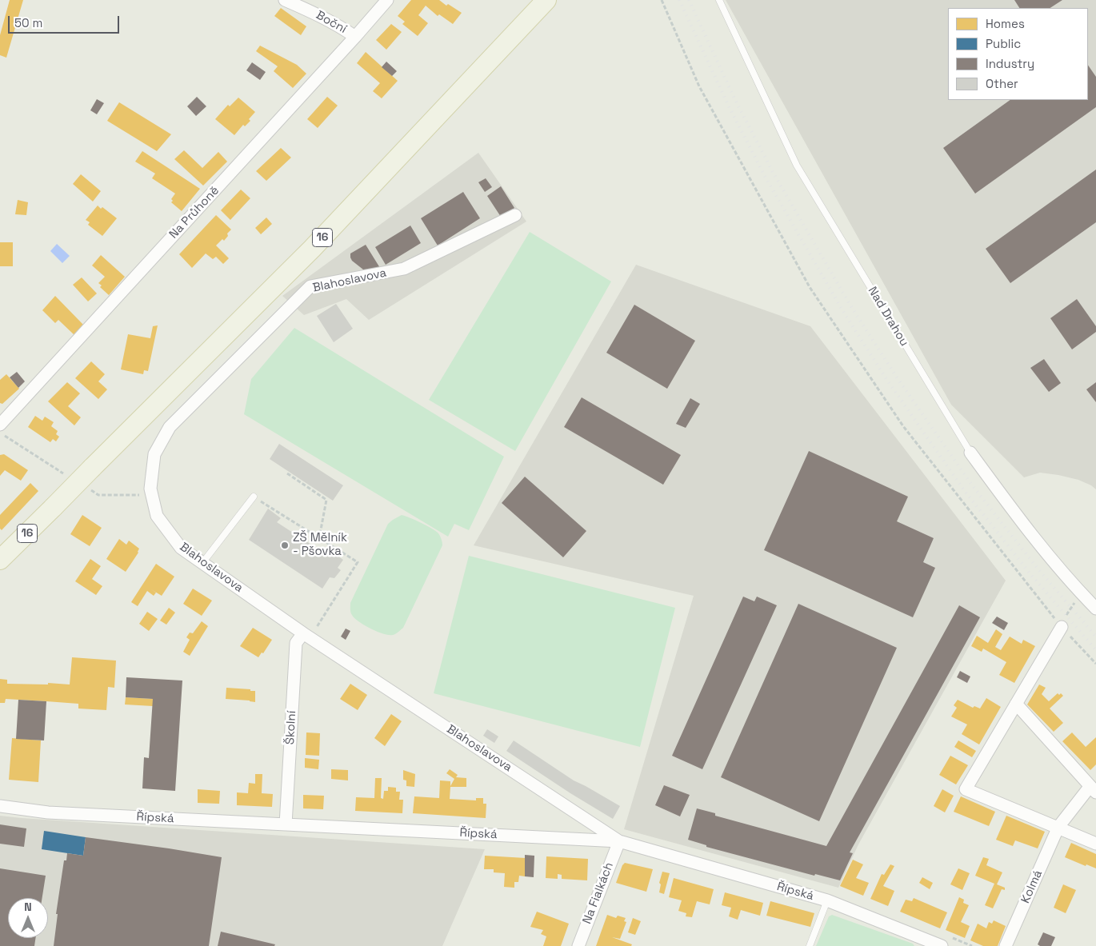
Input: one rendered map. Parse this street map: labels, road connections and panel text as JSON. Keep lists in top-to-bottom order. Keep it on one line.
{"streets":{"main road":["16"],"street":["Boční","Na Průhoně","Blahoslavova","Nad Drahou","Školní","Řípská","Kolmá","Na Fialkách"]},"crossings":[["Boční","Na Průhoně"],["Blahoslavova","Školní"],["Blahoslavova","Řípská"],["Blahoslavova","Na Fialkách"],["Školní","Řípská"],["Řípská","Na Fialkách"]],"places":["ZŠ Mělník - Pšovka"],"legend":["Homes","Public","Industry","Other"],"scale_bar":"50 m","north":"top"}
